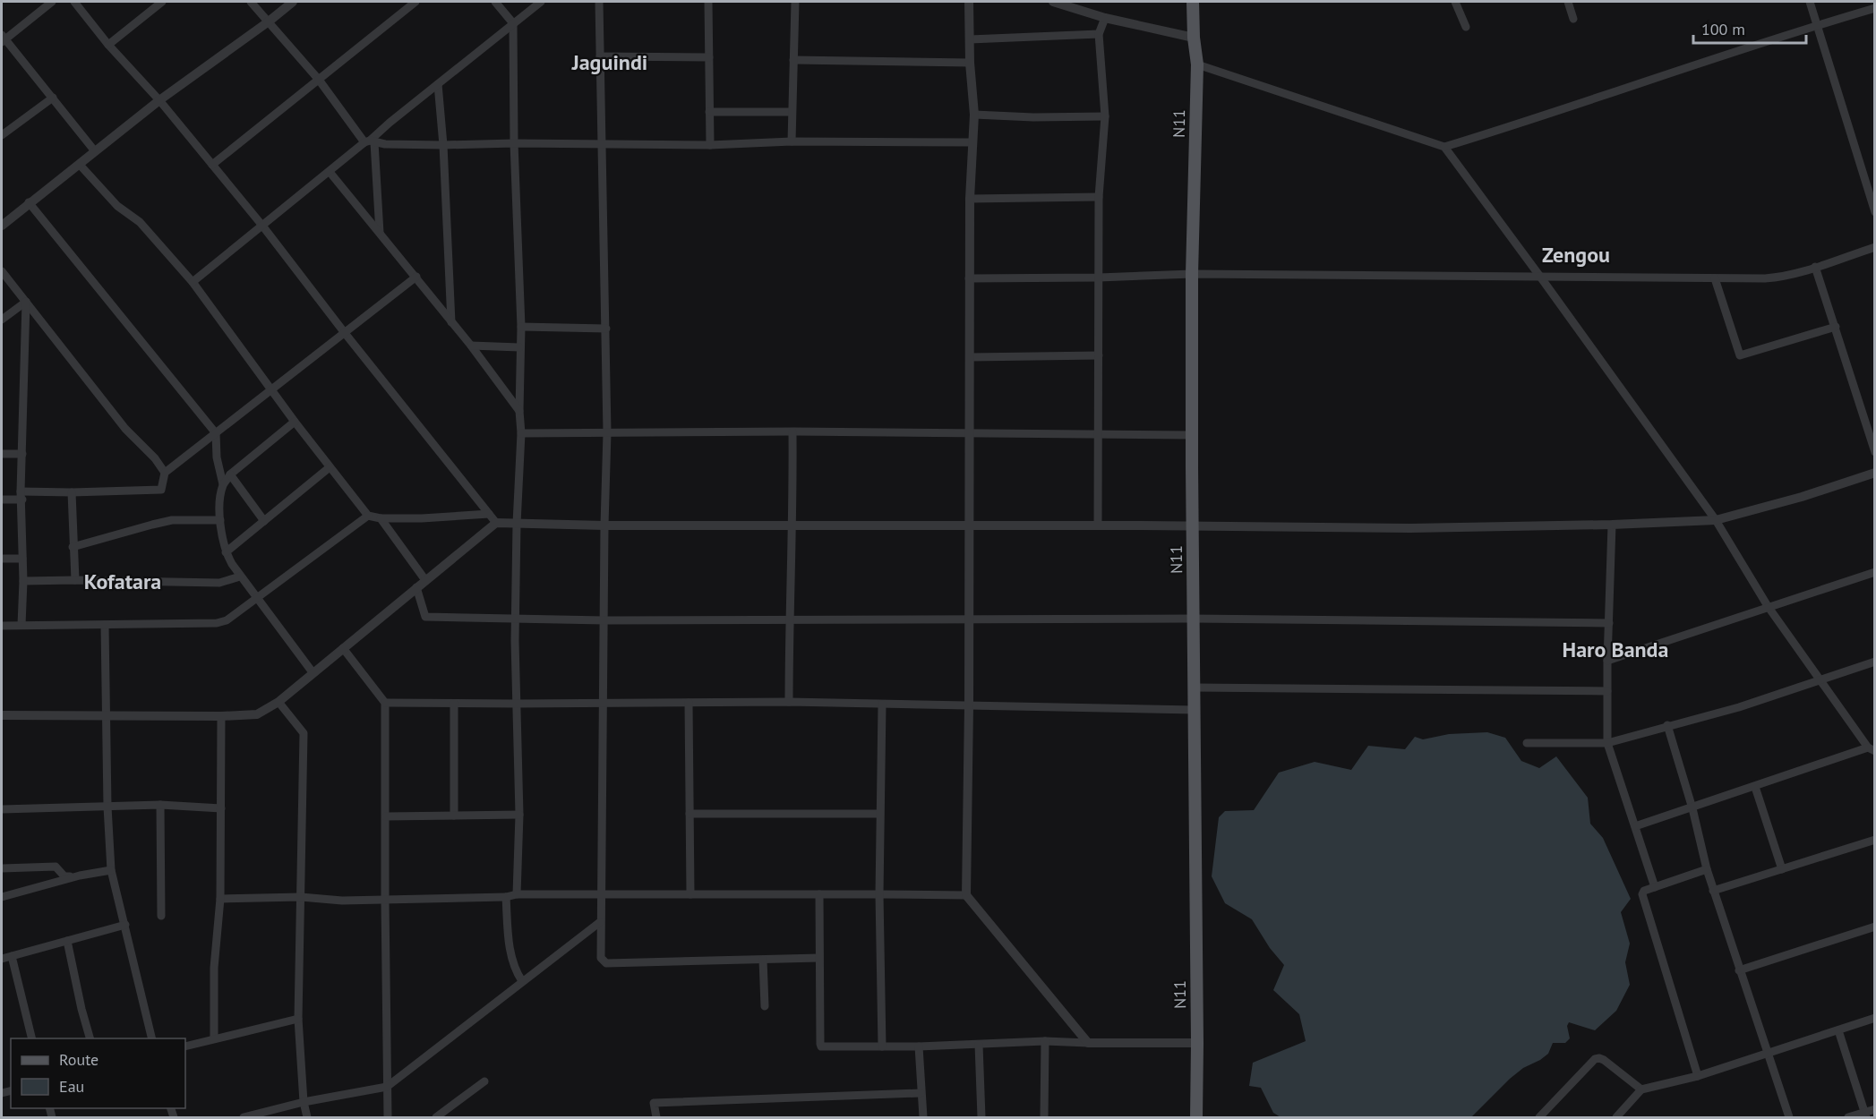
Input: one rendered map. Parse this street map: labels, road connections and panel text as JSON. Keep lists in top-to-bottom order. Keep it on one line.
{"streets":{"main road":["N11"]},"districts":["Jaguindi","Zengou","Kofatara","Haro Banda"],"legend":["Route","Eau"],"scale_bar":"100 m"}
